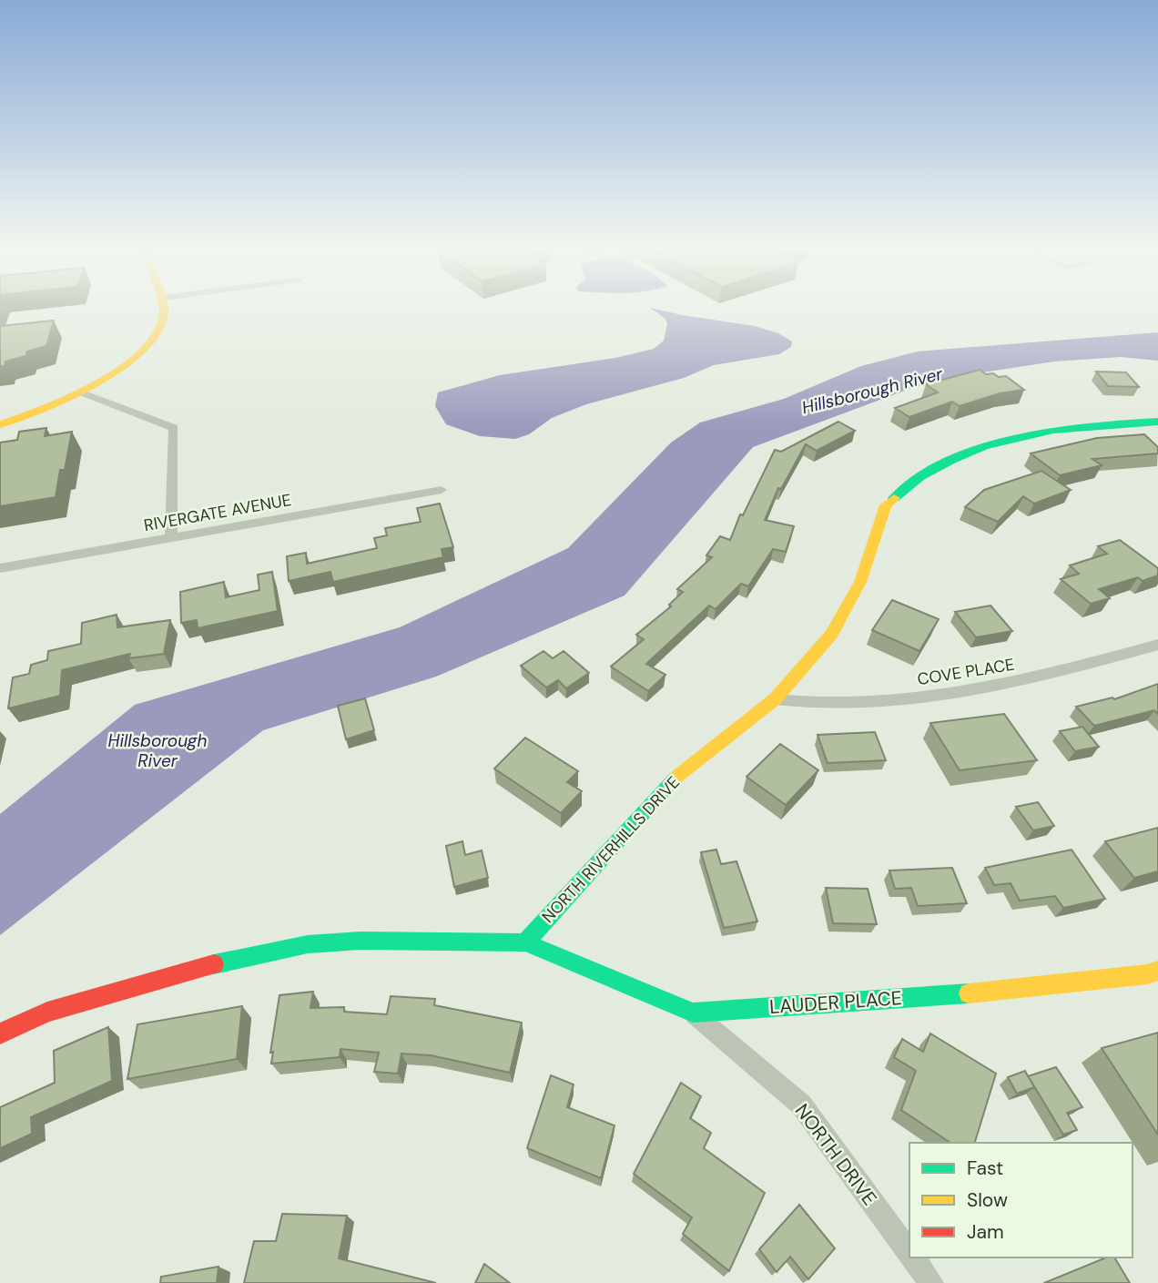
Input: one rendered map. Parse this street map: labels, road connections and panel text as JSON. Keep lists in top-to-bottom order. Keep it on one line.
{"streets":{"street":["RIVERGATE AVENUE","COVE PLACE","NORTH RIVERHILLS DRIVE","LAUDER PLACE","NORTH DRIVE"]},"crossings":[["COVE PLACE","NORTH RIVERHILLS DRIVE"],["NORTH RIVERHILLS DRIVE","LAUDER PLACE"],["LAUDER PLACE","NORTH DRIVE"]],"water":["Hillsborough River"],"legend":["Fast","Slow","Jam"]}
